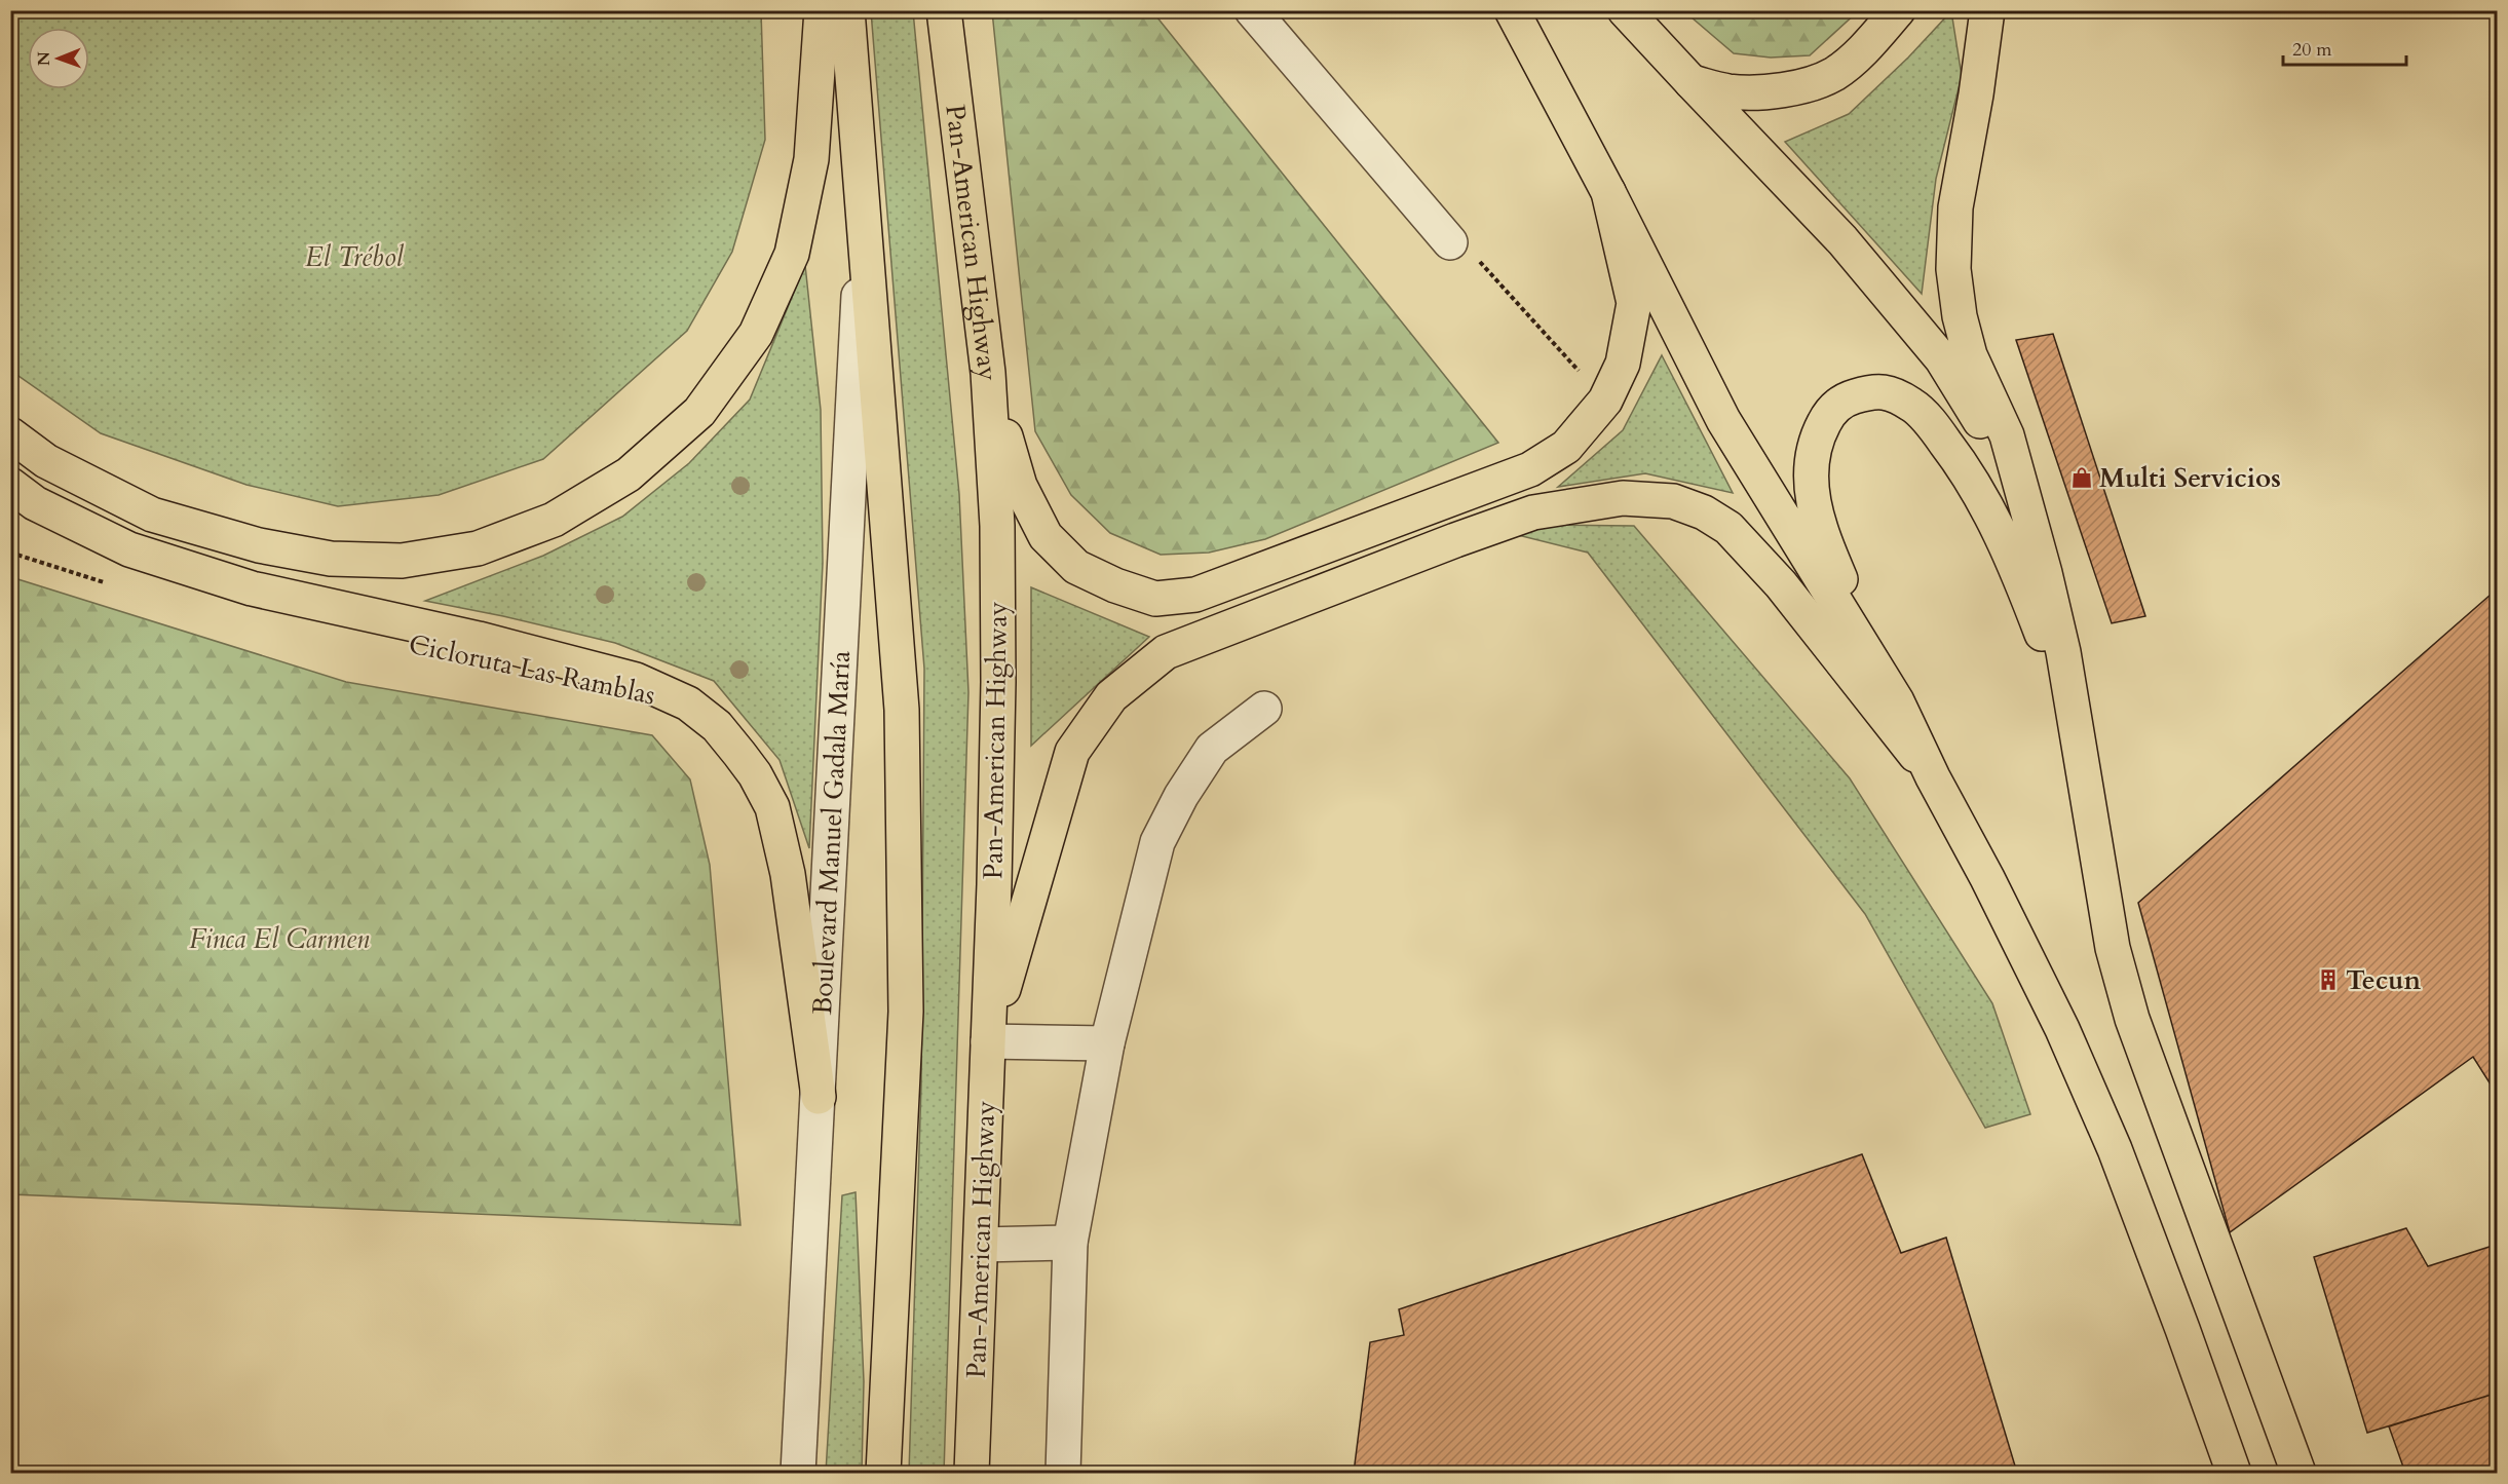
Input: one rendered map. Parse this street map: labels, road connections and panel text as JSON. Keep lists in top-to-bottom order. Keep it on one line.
{"streets":{"main road":["Pan-American Highway"],"street":["Boulevard Manuel Gadala María"]},"parks":["El Trébol","Finca El Carmen"],"places":{"shop":["Multi Servicios"],"building":["Tecun"]},"scale_bar":"20 m","north":"left"}
